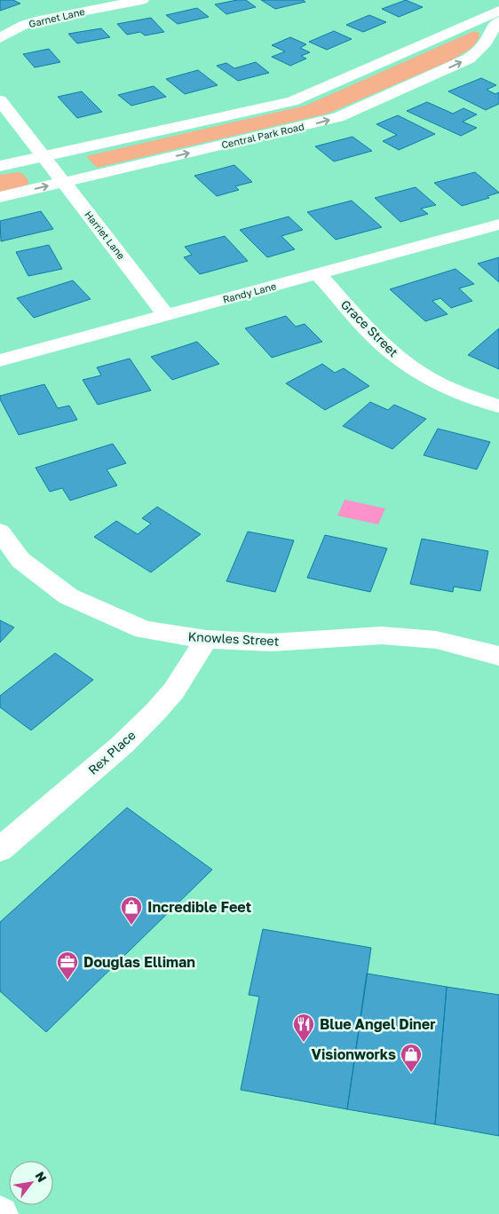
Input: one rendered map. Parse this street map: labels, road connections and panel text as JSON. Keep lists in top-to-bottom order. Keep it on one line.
{"streets":{"street":["Garnet Lane","Central Park Road","Harriet Lane","Randy Lane","Grace Street","Knowles Street","Rex Place"]},"crossings":[["Central Park Road","Harriet Lane"],["Harriet Lane","Randy Lane"],["Randy Lane","Grace Street"],["Knowles Street","Rex Place"]],"places":{"shop":["Incredible Feet","Visionworks"],"office":["Douglas Elliman"],"restaurant":["Blue Angel Diner"]},"north":"top right"}
